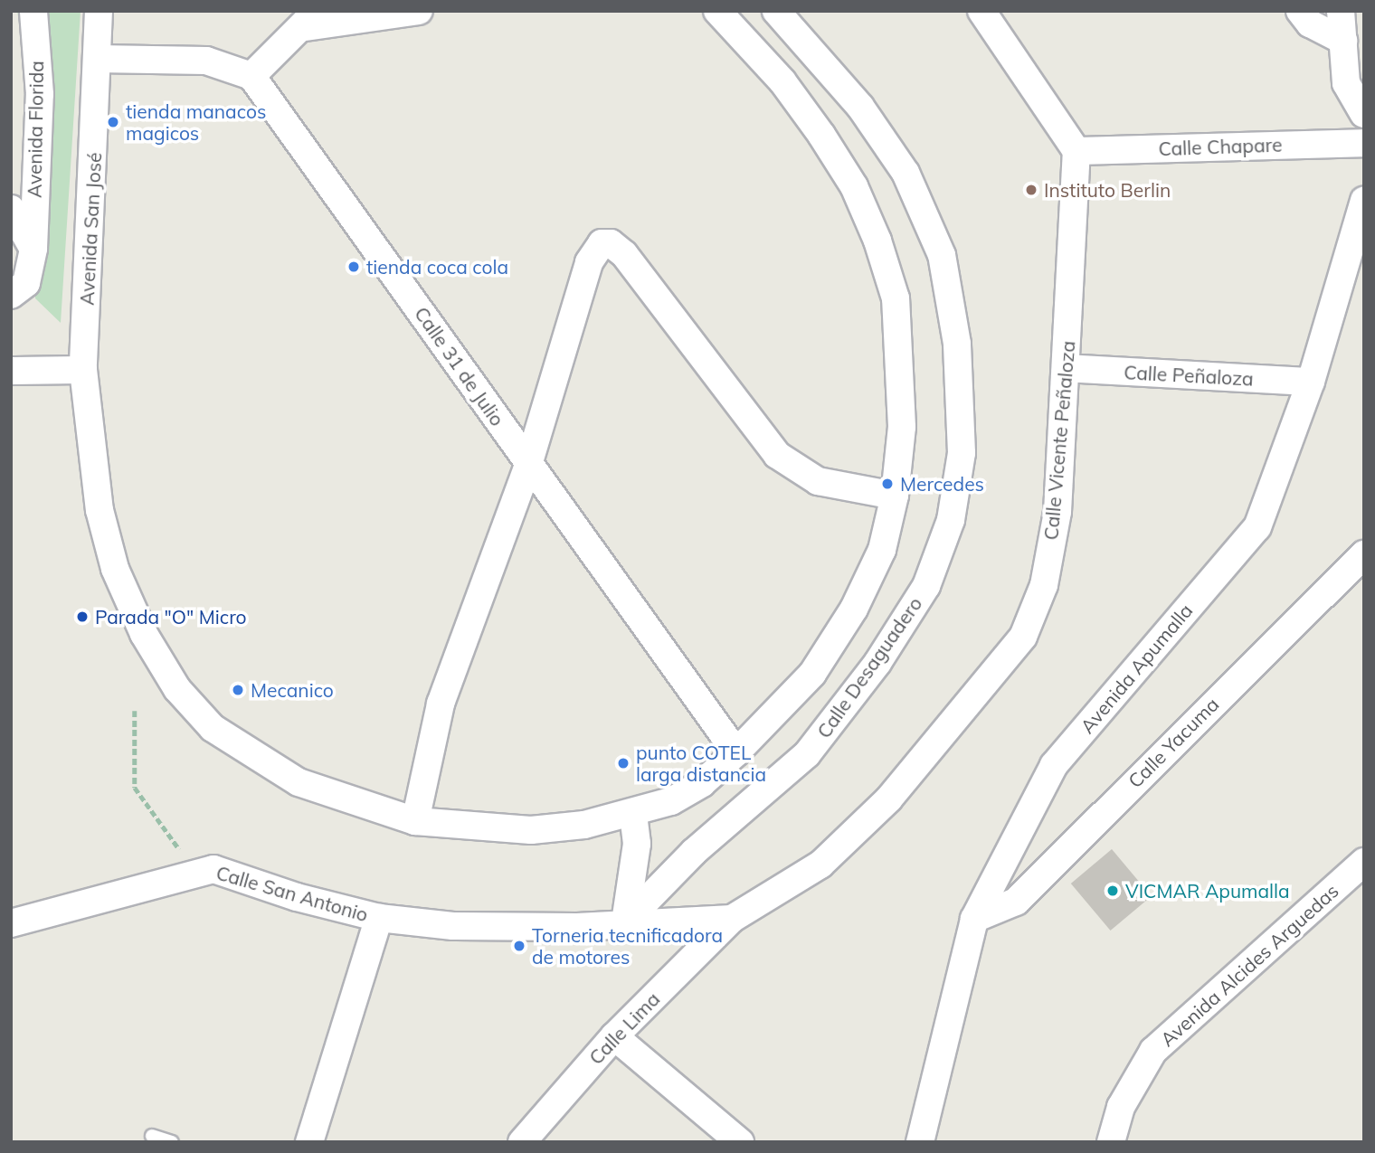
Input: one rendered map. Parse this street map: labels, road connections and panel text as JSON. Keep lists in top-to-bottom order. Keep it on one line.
{"streets":{"street":["Avenida Florida","Calle Chapare","Avenida San José","Calle 31 de Julio","Calle Peñaloza","Calle Vicente Peñaloza","Calle Desaguadero","Avenida Apumalla","Calle Yacuma","Calle San Antonio","Avenida Alcides Arguedas","Calle Lima"]},"crossings":[["Calle Chapare","Calle Vicente Peñaloza"],["Calle Peñaloza","Calle Vicente Peñaloza"],["Calle Peñaloza","Avenida Apumalla"],["Calle Vicente Peñaloza","Calle San Antonio"],["Calle Vicente Peñaloza","Calle Lima"],["Calle Desaguadero","Calle San Antonio"],["Avenida Apumalla","Calle Yacuma"],["Calle San Antonio","Calle Lima"]],"places":["tienda manacos magicos","Instituto Berlin","tienda coca cola","Mercedes","Parada \"O\" Micro","Mecanico","punto COTEL larga distancia","VICMAR Apumalla","Torneria tecnificadora de motores"]}
